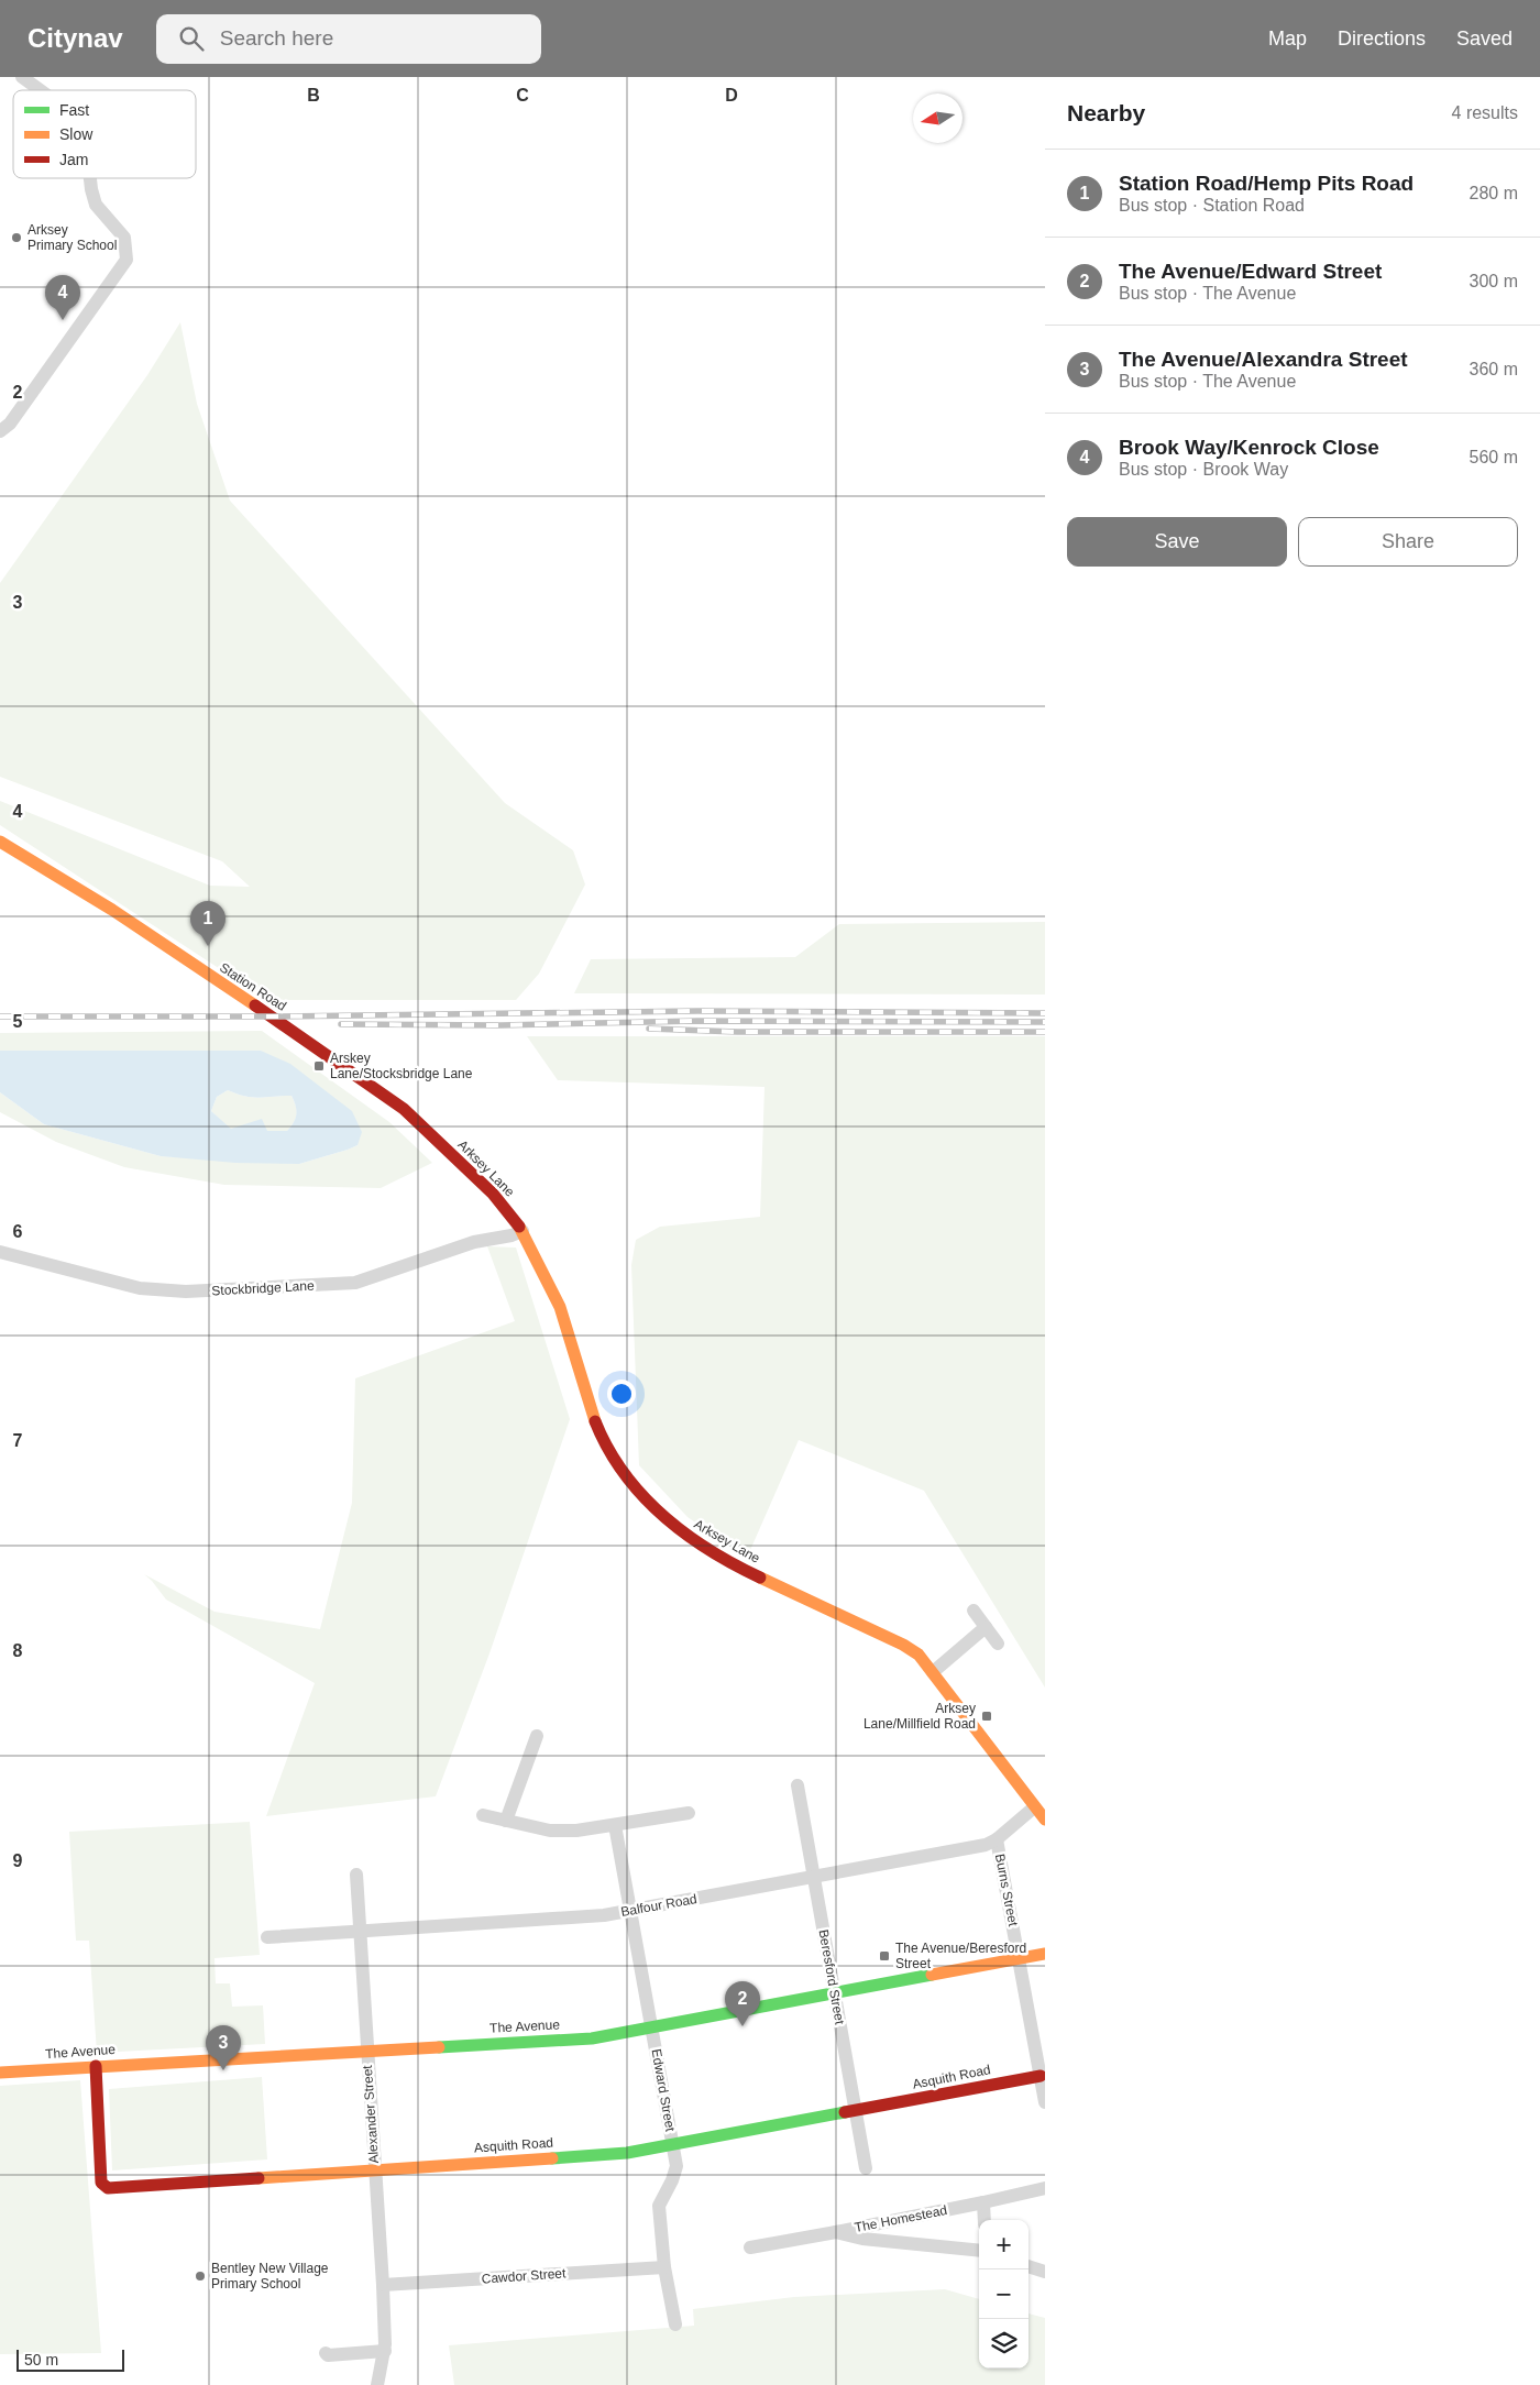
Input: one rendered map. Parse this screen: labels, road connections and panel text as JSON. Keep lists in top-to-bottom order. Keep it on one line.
{"streets":{"street":["Station Road","Arksey Lane","Stockbridge Lane","Burns Street","Balfour Road","Beresford Street","The Avenue","Asquith Road","Edward Street","Alexander Street","The Homestead","Cawdor Street"]},"crossings":[["Station Road","Arksey Lane"],["Arksey Lane","Stockbridge Lane"],["Arksey Lane","Balfour Road"],["Burns Street","Balfour Road"],["Burns Street","The Avenue"],["Burns Street","Asquith Road"],["Balfour Road","Beresford Street"],["Balfour Road","Edward Street"],["Balfour Road","Alexander Street"],["Beresford Street","The Avenue"],["Beresford Street","Asquith Road"],["The Avenue","Asquith Road"],["The Avenue","Edward Street"],["The Avenue","Alexander Street"],["Asquith Road","Edward Street"],["Asquith Road","Alexander Street"],["Edward Street","Cawdor Street"],["Alexander Street","Cawdor Street"]],"places":{"other":["Arksey Primary School","Bentley New Village Primary School"],"transit":["Arskey Lane/Stocksbridge Lane","Arksey Lane/Millfield Road","The Avenue/Beresford Street"]},"legend":["Fast","Slow","Jam"],"scale_bar":"50 m","north":"left","page":{"header":"Citynav","search":"Search here","nav":["Map","Directions","Saved"],"heading":["Nearby","4 results"],"list":[{"mark":"1","name":"Station Road/Hemp Pits Road","note":"Bus stop · Station Road","value":"280 m"},{"mark":"2","name":"The Avenue/Edward Street","note":"Bus stop · The Avenue","value":"300 m"},{"mark":"3","name":"The Avenue/Alexandra Street","note":"Bus stop · The Avenue","value":"360 m"},{"mark":"4","name":"Brook Way/Kenrock Close","note":"Bus stop · Brook Way","value":"560 m"}],"pins":["4","1","2","3"],"buttons":["Save","Share"],"map_buttons":["+","−"],"scale":"50 m"},"grid":{"columns":["B","C","D"],"rows":["2","3","4","5","6","7","8","9"]}}
